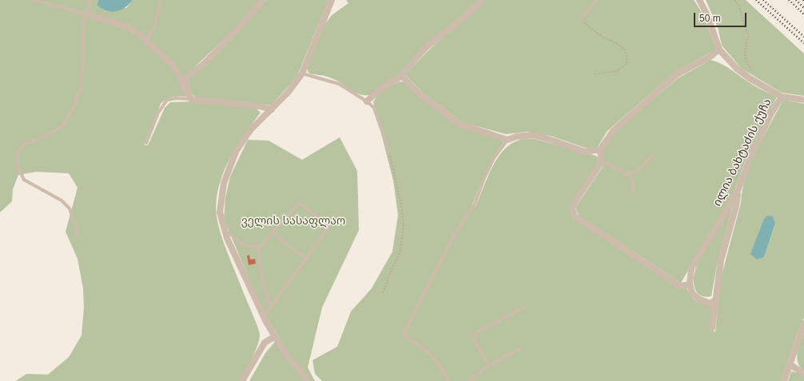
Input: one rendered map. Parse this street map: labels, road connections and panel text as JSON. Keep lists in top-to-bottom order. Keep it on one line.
{"streets":{"street":["ილია ბახტაძის ქუჩა"]},"parks":["ველის სასაფლაო"],"scale_bar":"50 m"}
